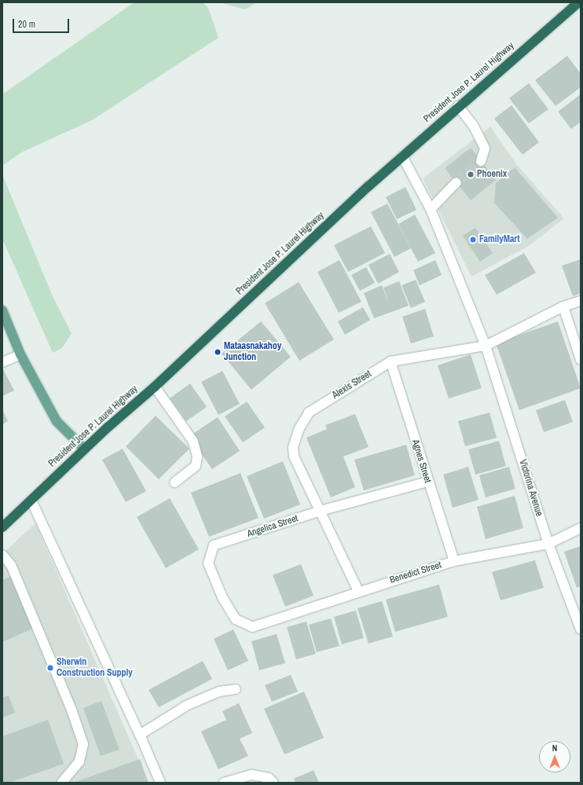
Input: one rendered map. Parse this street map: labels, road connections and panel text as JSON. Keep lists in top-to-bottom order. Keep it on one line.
{"streets":{"highway":["President Jose P. Laurel Highway"],"street":["Alexis Street","Agnes Street","Victorina Avenue","Angelica Street","Benedict Street"]},"crossings":[["President Jose P. Laurel Highway","Victorina Avenue"],["Alexis Street","Agnes Street"],["Alexis Street","Victorina Avenue"],["Alexis Street","Angelica Street"],["Alexis Street","Benedict Street"],["Agnes Street","Angelica Street"],["Agnes Street","Benedict Street"],["Victorina Avenue","Benedict Street"],["Angelica Street","Benedict Street"]],"places":["Phoenix","FamilyMart","Mataasnakahoy Junction","Sherwin Construction Supply"],"scale_bar":"20 m","north":"top"}
